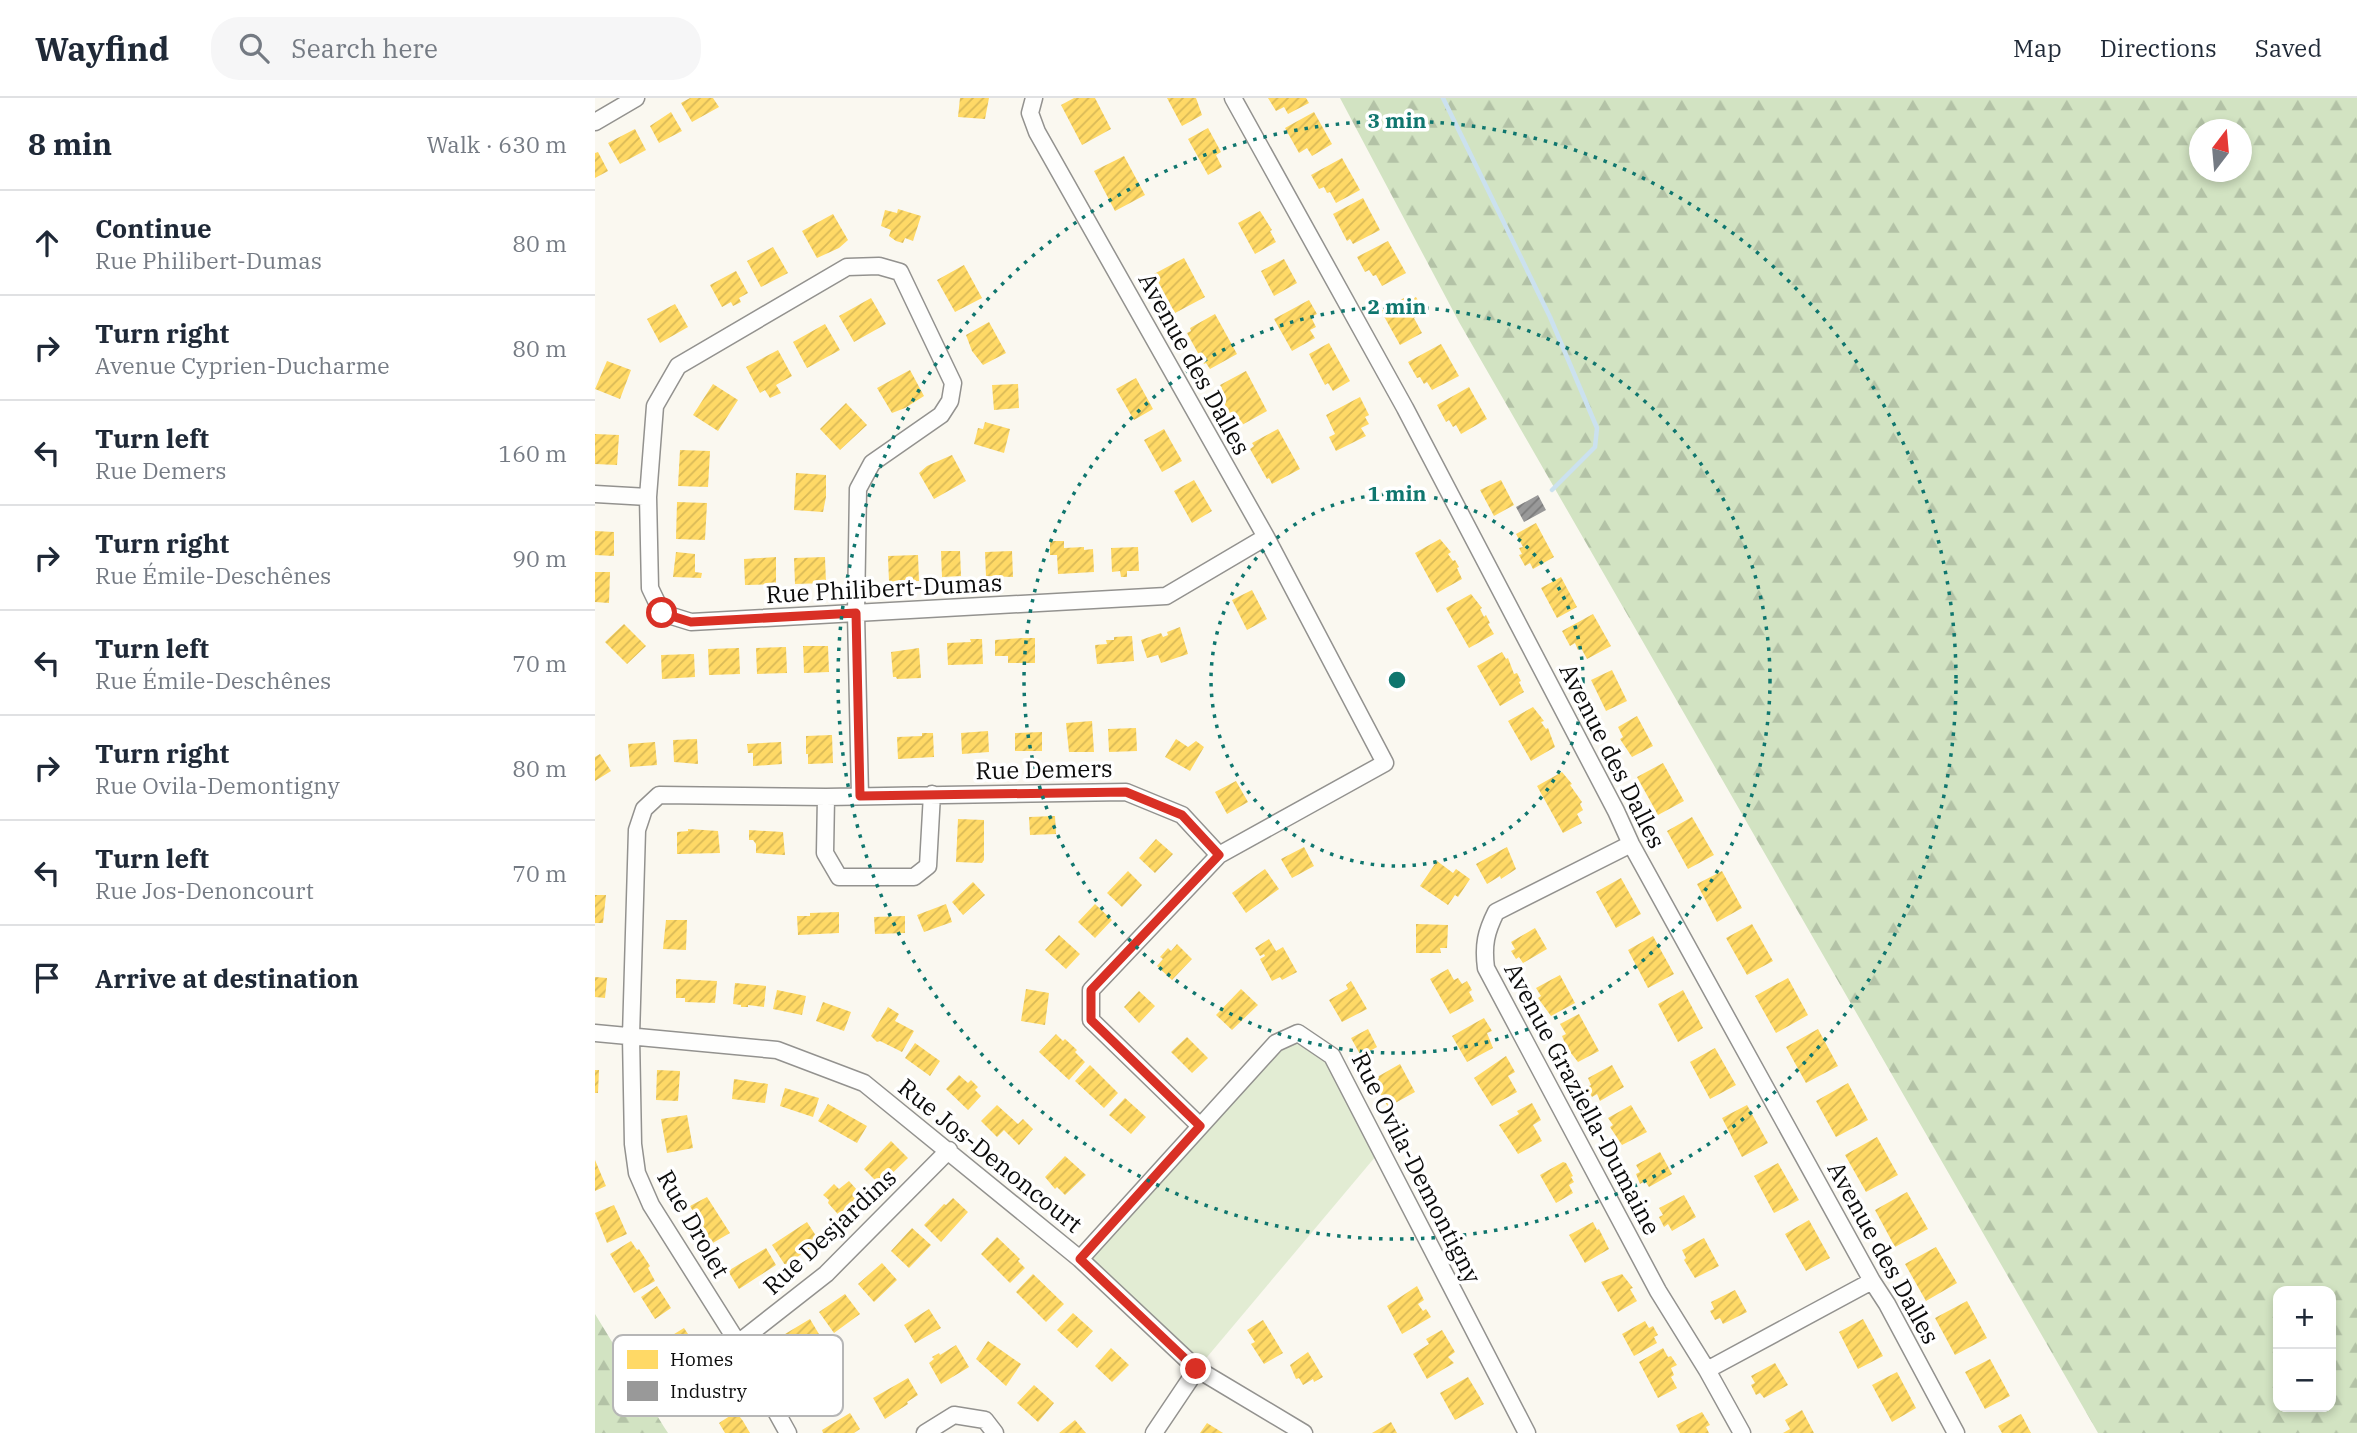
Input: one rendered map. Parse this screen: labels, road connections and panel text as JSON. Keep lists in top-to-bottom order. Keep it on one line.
{"streets":{"street":["Avenue des Dalles","Rue Philibert-Dumas","Rue Demers","Avenue Graziella-Dumaine","Rue Jos-Denoncourt","Rue Ovila-Demontigny","Rue Drolet","Rue Desjardins"]},"crossings":[["Avenue des Dalles","Rue Philibert-Dumas"],["Avenue des Dalles","Rue Demers"],["Avenue des Dalles","Avenue Graziella-Dumaine"],["Rue Demers","Rue Drolet"],["Rue Jos-Denoncourt","Rue Ovila-Demontigny"],["Rue Jos-Denoncourt","Rue Drolet"],["Rue Jos-Denoncourt","Rue Desjardins"]],"legend":["Homes","Industry"],"north":"top","page":{"header":"Wayfind","search":"Search here","nav":["Map","Directions","Saved"],"heading":["8 min","Walk · 630 m"],"list":[["Continue","Rue Philibert-Dumas","80 m"],["Turn right","Avenue Cyprien-Ducharme","80 m"],["Turn left","Rue Demers","160 m"],["Turn right","Rue Émile-Deschênes","90 m"],["Turn left","Rue Émile-Deschênes","70 m"],["Turn right","Rue Ovila-Demontigny","80 m"],["Turn left","Rue Jos-Denoncourt","70 m"],"Arrive at destination"],"map_buttons":["+","−"]},"rings":["3 min","2 min","1 min"]}
